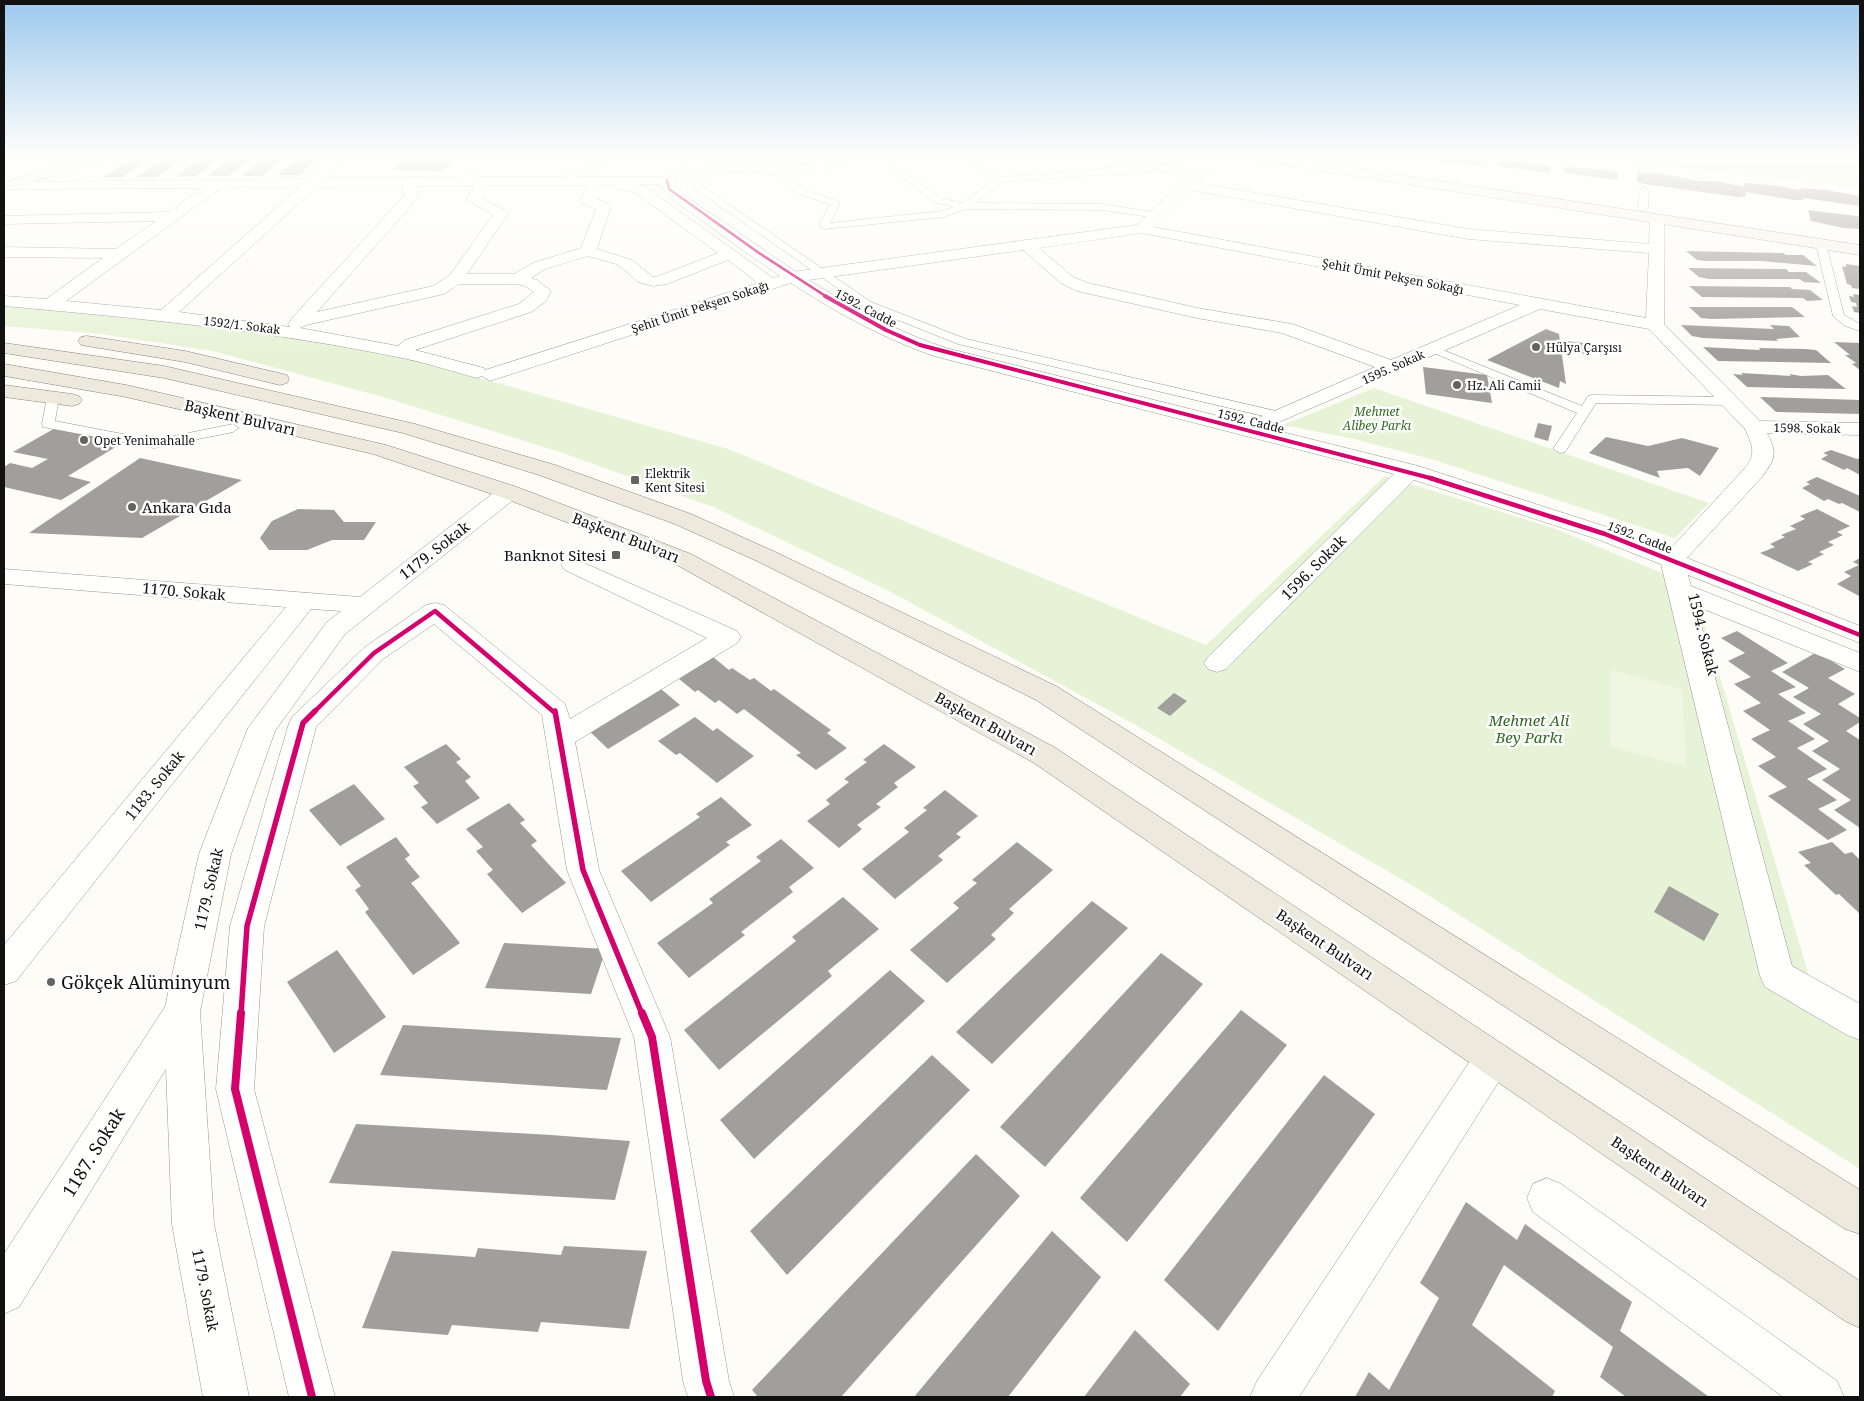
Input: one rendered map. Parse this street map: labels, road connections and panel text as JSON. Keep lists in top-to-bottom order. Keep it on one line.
{"streets":{"main road":["Başkent Bulvarı"],"street":["Şehit Ümit Pekşen Sokağı","1592. Cadde","1592/1. Sokak","1595. Sokak","1598. Sokak","1179. Sokak","1596. Sokak","1170. Sokak","1594. Sokak","1183. Sokak","1187. Sokak"]},"crossings":[["Şehit Ümit Pekşen Sokağı","1592. Cadde"],["Şehit Ümit Pekşen Sokağı","1592/1. Sokak"],["Şehit Ümit Pekşen Sokağı","1595. Sokak"],["1592. Cadde","1595. Sokak"],["1592. Cadde","1596. Sokak"],["1592. Cadde","1594. Sokak"],["Başkent Bulvarı","1179. Sokak"],["1179. Sokak","1170. Sokak"],["1179. Sokak","1187. Sokak"],["1170. Sokak","1183. Sokak"]],"parks":["Mehmet Alibey Parkı","Mehmet Ali Bey Parkı"],"places":{"other":["Hülya Çarşısı","Hz. Ali Camii","Opet Yenimahalle","Ankara Gıda","Gökçek Alüminyum"],"transit":["Elektrik Kent Sitesi","Banknot Sitesi"]}}
